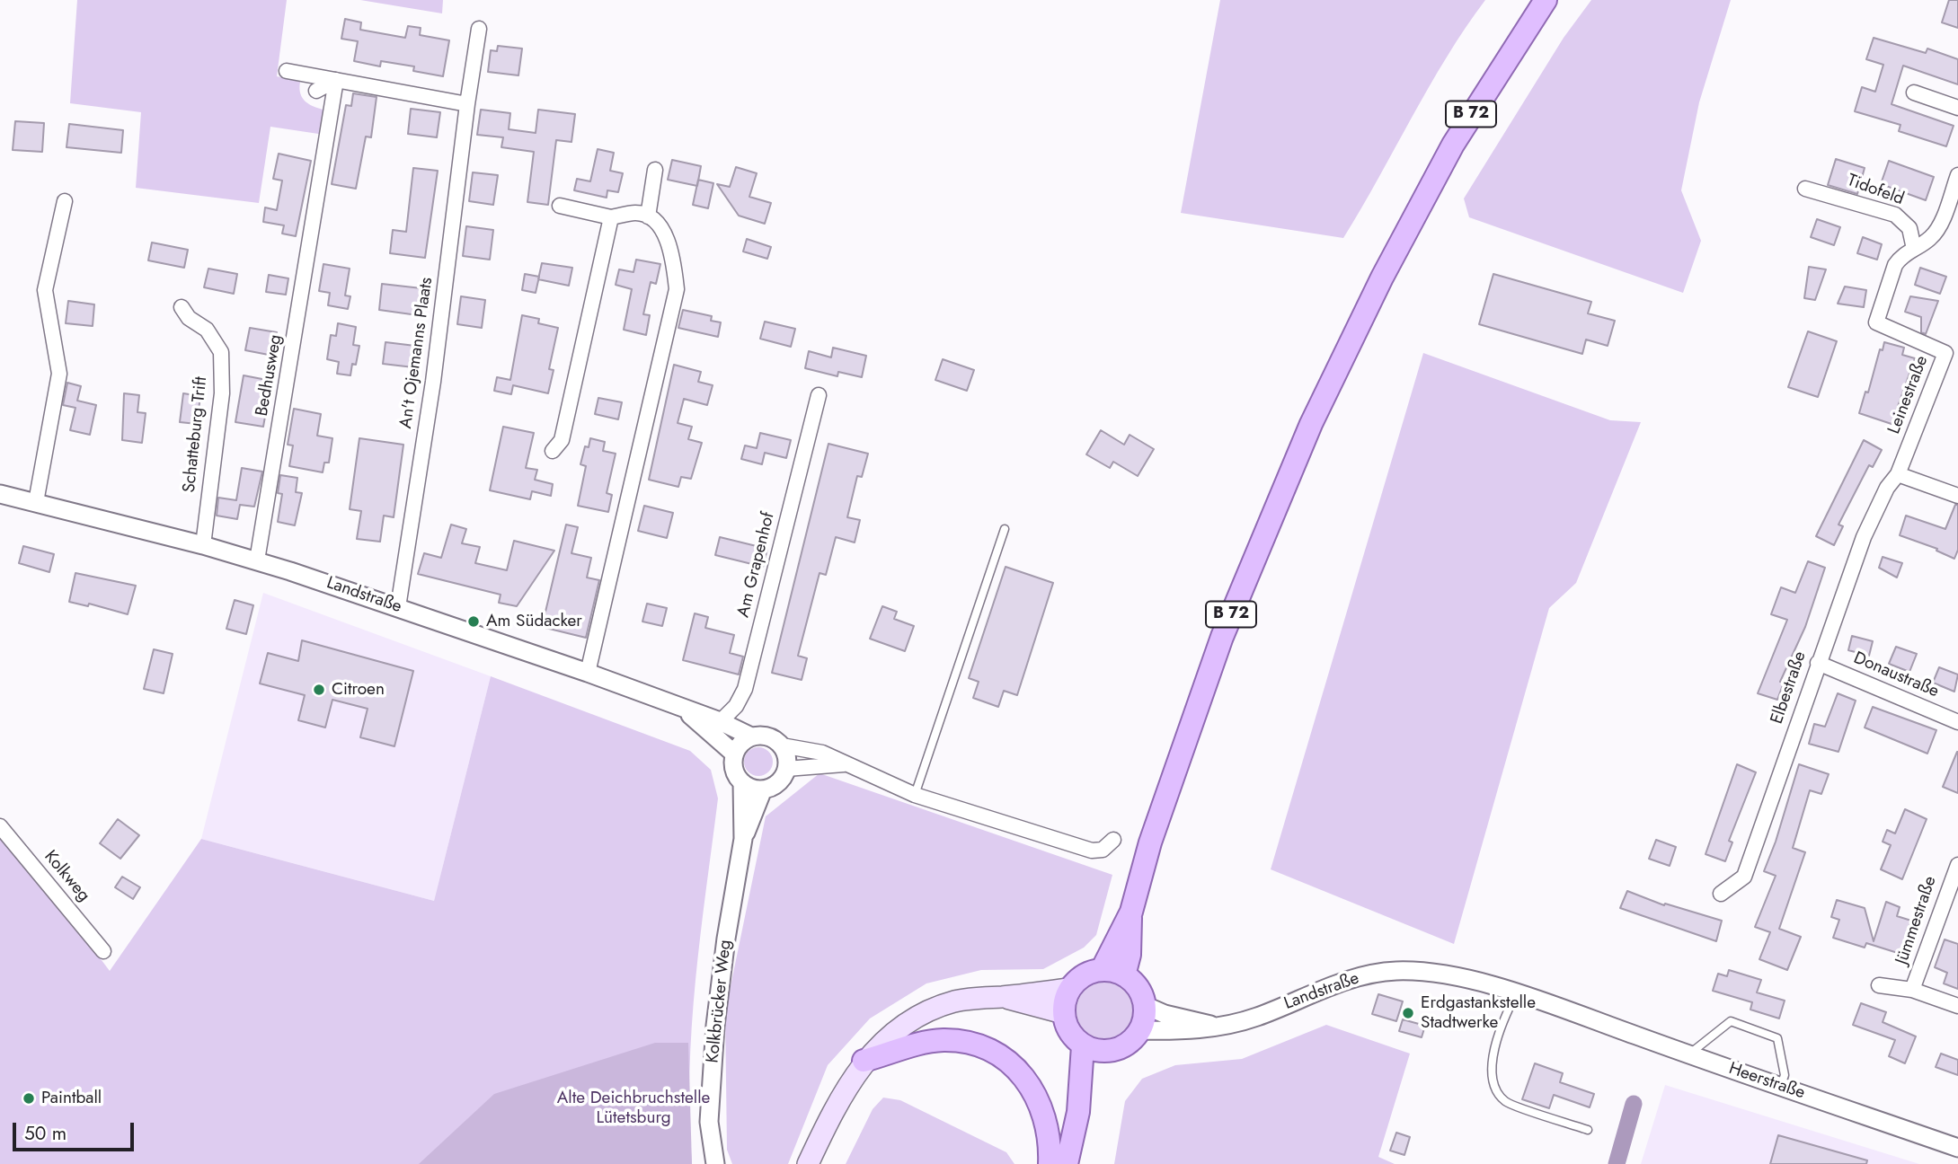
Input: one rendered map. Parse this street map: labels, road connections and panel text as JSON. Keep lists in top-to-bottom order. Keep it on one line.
{"streets":{"main road":["B 72"],"street":["Tidofeld","An't Ojemanns Plaats","Bedhusweg","Leinestraße","Schatteburg Trift","Am Grapenhof","Landstraße","Donaustraße","Elbestraße","Kolkweg","Jümmestraße","Kolkbrücker Weg","Heerstraße"]},"crossings":[["B 72","Landstraße"],["Tidofeld","Leinestraße"],["An't Ojemanns Plaats","Landstraße"],["Bedhusweg","Landstraße"],["Leinestraße","Elbestraße"],["Schatteburg Trift","Landstraße"],["Am Grapenhof","Landstraße"],["Landstraße","Kolkbrücker Weg"],["Landstraße","Heerstraße"],["Donaustraße","Elbestraße"]],"parks":["Alte Deichbruchstelle Lütetsburg"],"places":["Am Südacker","Citroen","Erdgastankstelle Stadtwerke","Paintball"],"scale_bar":"50 m"}
